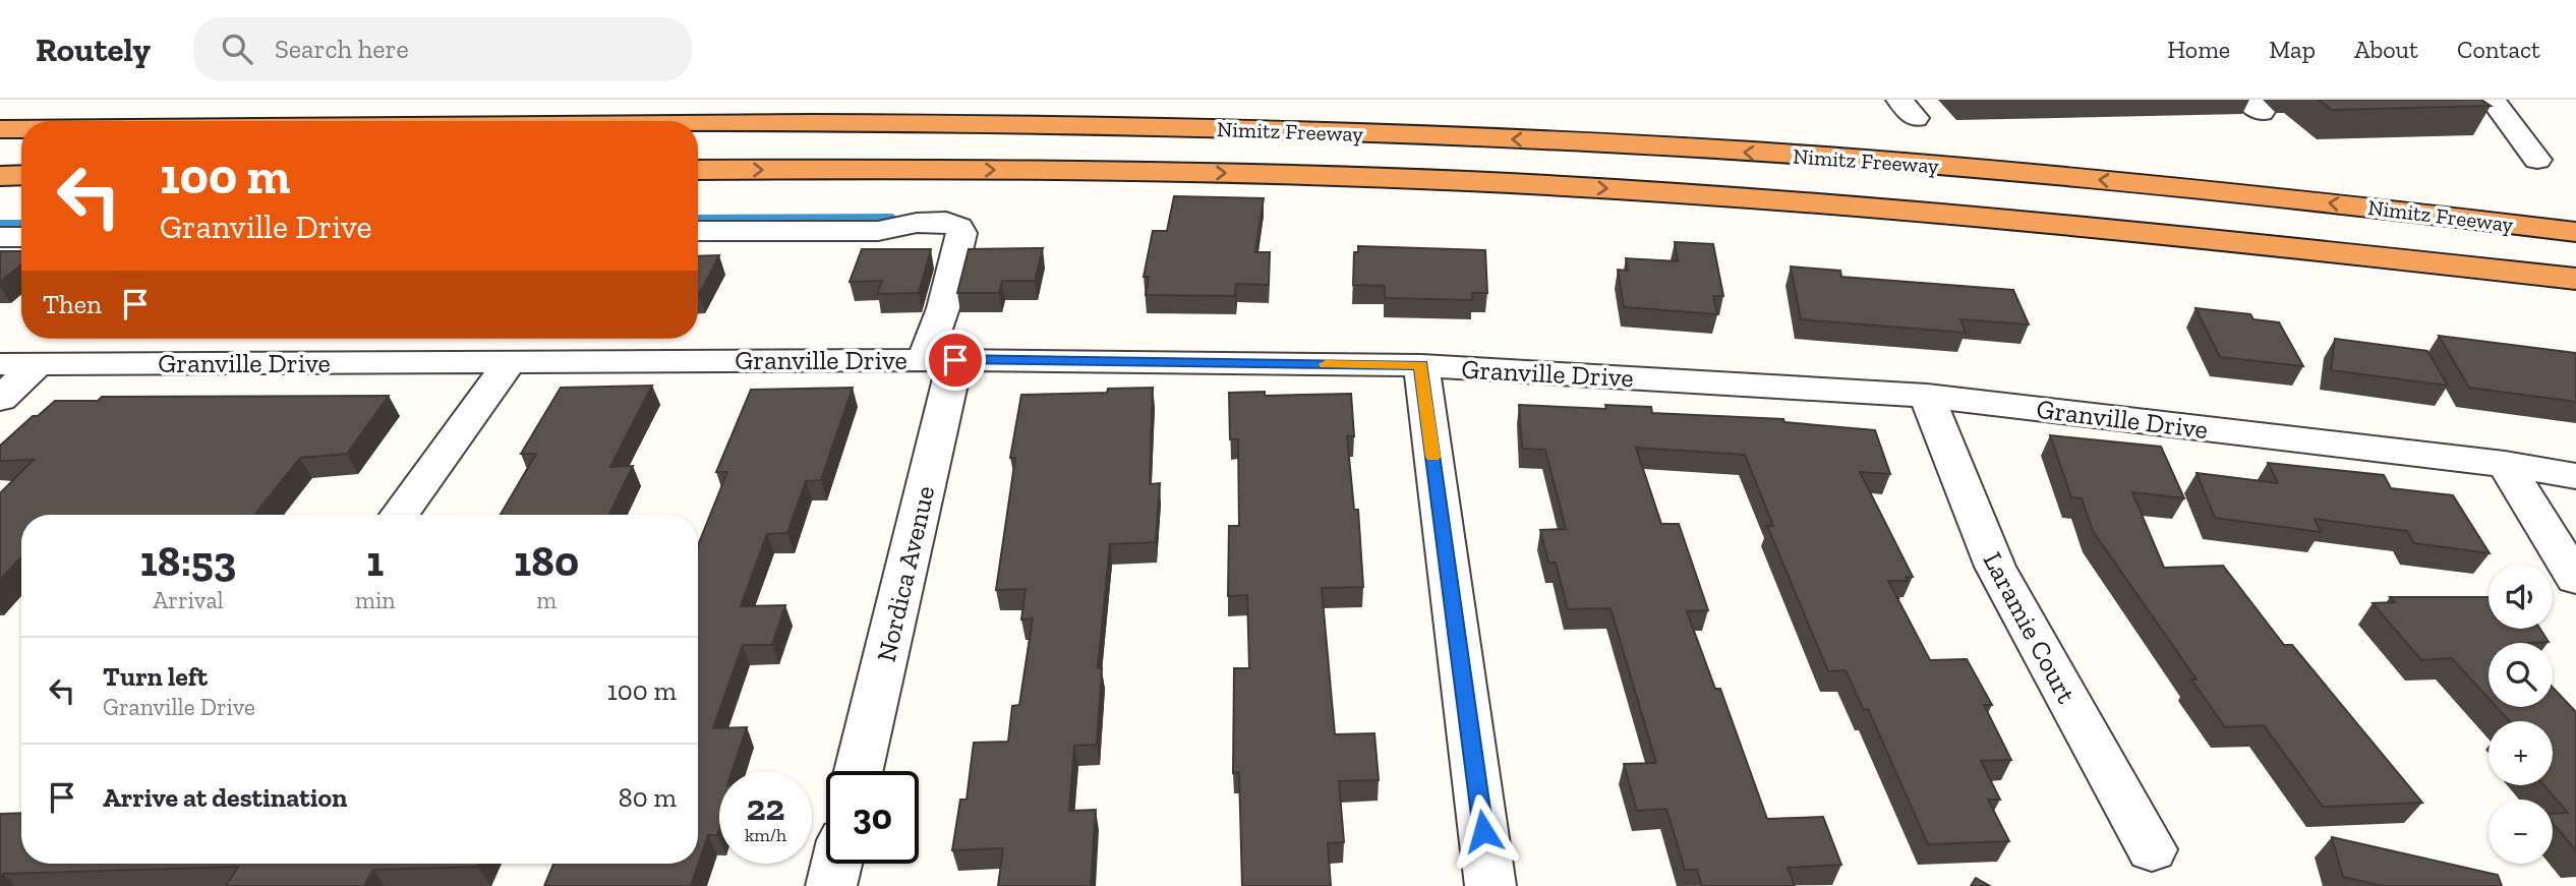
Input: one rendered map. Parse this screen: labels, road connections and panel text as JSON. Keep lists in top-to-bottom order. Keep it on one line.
{"streets":{"highway":["Nimitz Freeway"],"street":["Granville Drive","Nordica Avenue","Laramie Court"]},"crossings":[["Granville Drive","Nordica Avenue"],["Granville Drive","Laramie Court"]],"page":{"header":"Routely","search":"Search here","nav":["Home","Map","About","Contact"],"turn":["100 m","Granville Drive"],"then":"Then","eta":["18:53","Arrival","1","min","180","m"],"map_buttons":["+","−"],"list":[{"name":"Turn left","note":"Granville Drive","value":"100 m"},{"name":"Arrive at destination","value":"80 m"}],"speed":"22 km/h","limit":"30"}}
